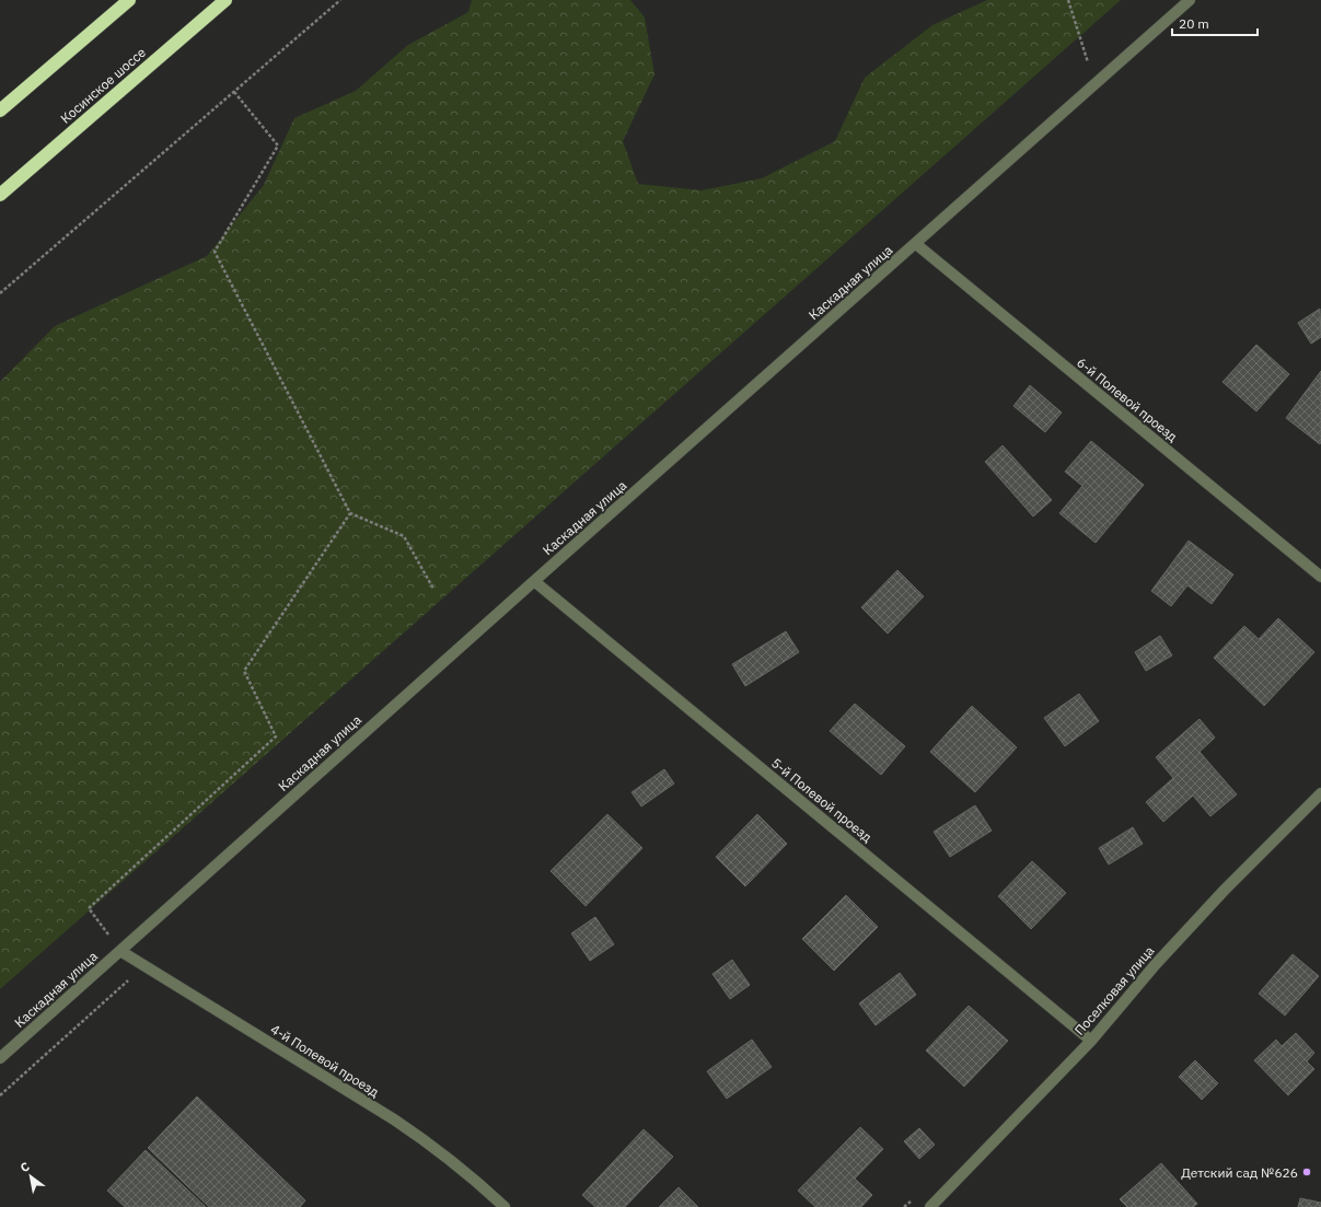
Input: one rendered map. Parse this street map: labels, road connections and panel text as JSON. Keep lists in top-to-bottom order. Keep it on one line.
{"streets":{"highway":["Косинское шоссе"],"street":["Каскадная улица","6-й Полевой проезд","5-й Полевой проезд","Поселковая улица","4-й Полевой проезд"]},"crossings":[["Каскадная улица","6-й Полевой проезд"],["Каскадная улица","5-й Полевой проезд"],["Каскадная улица","4-й Полевой проезд"],["5-й Полевой проезд","Поселковая улица"]],"places":["Детский сад №626"],"scale_bar":"20 m","north":"top left"}
